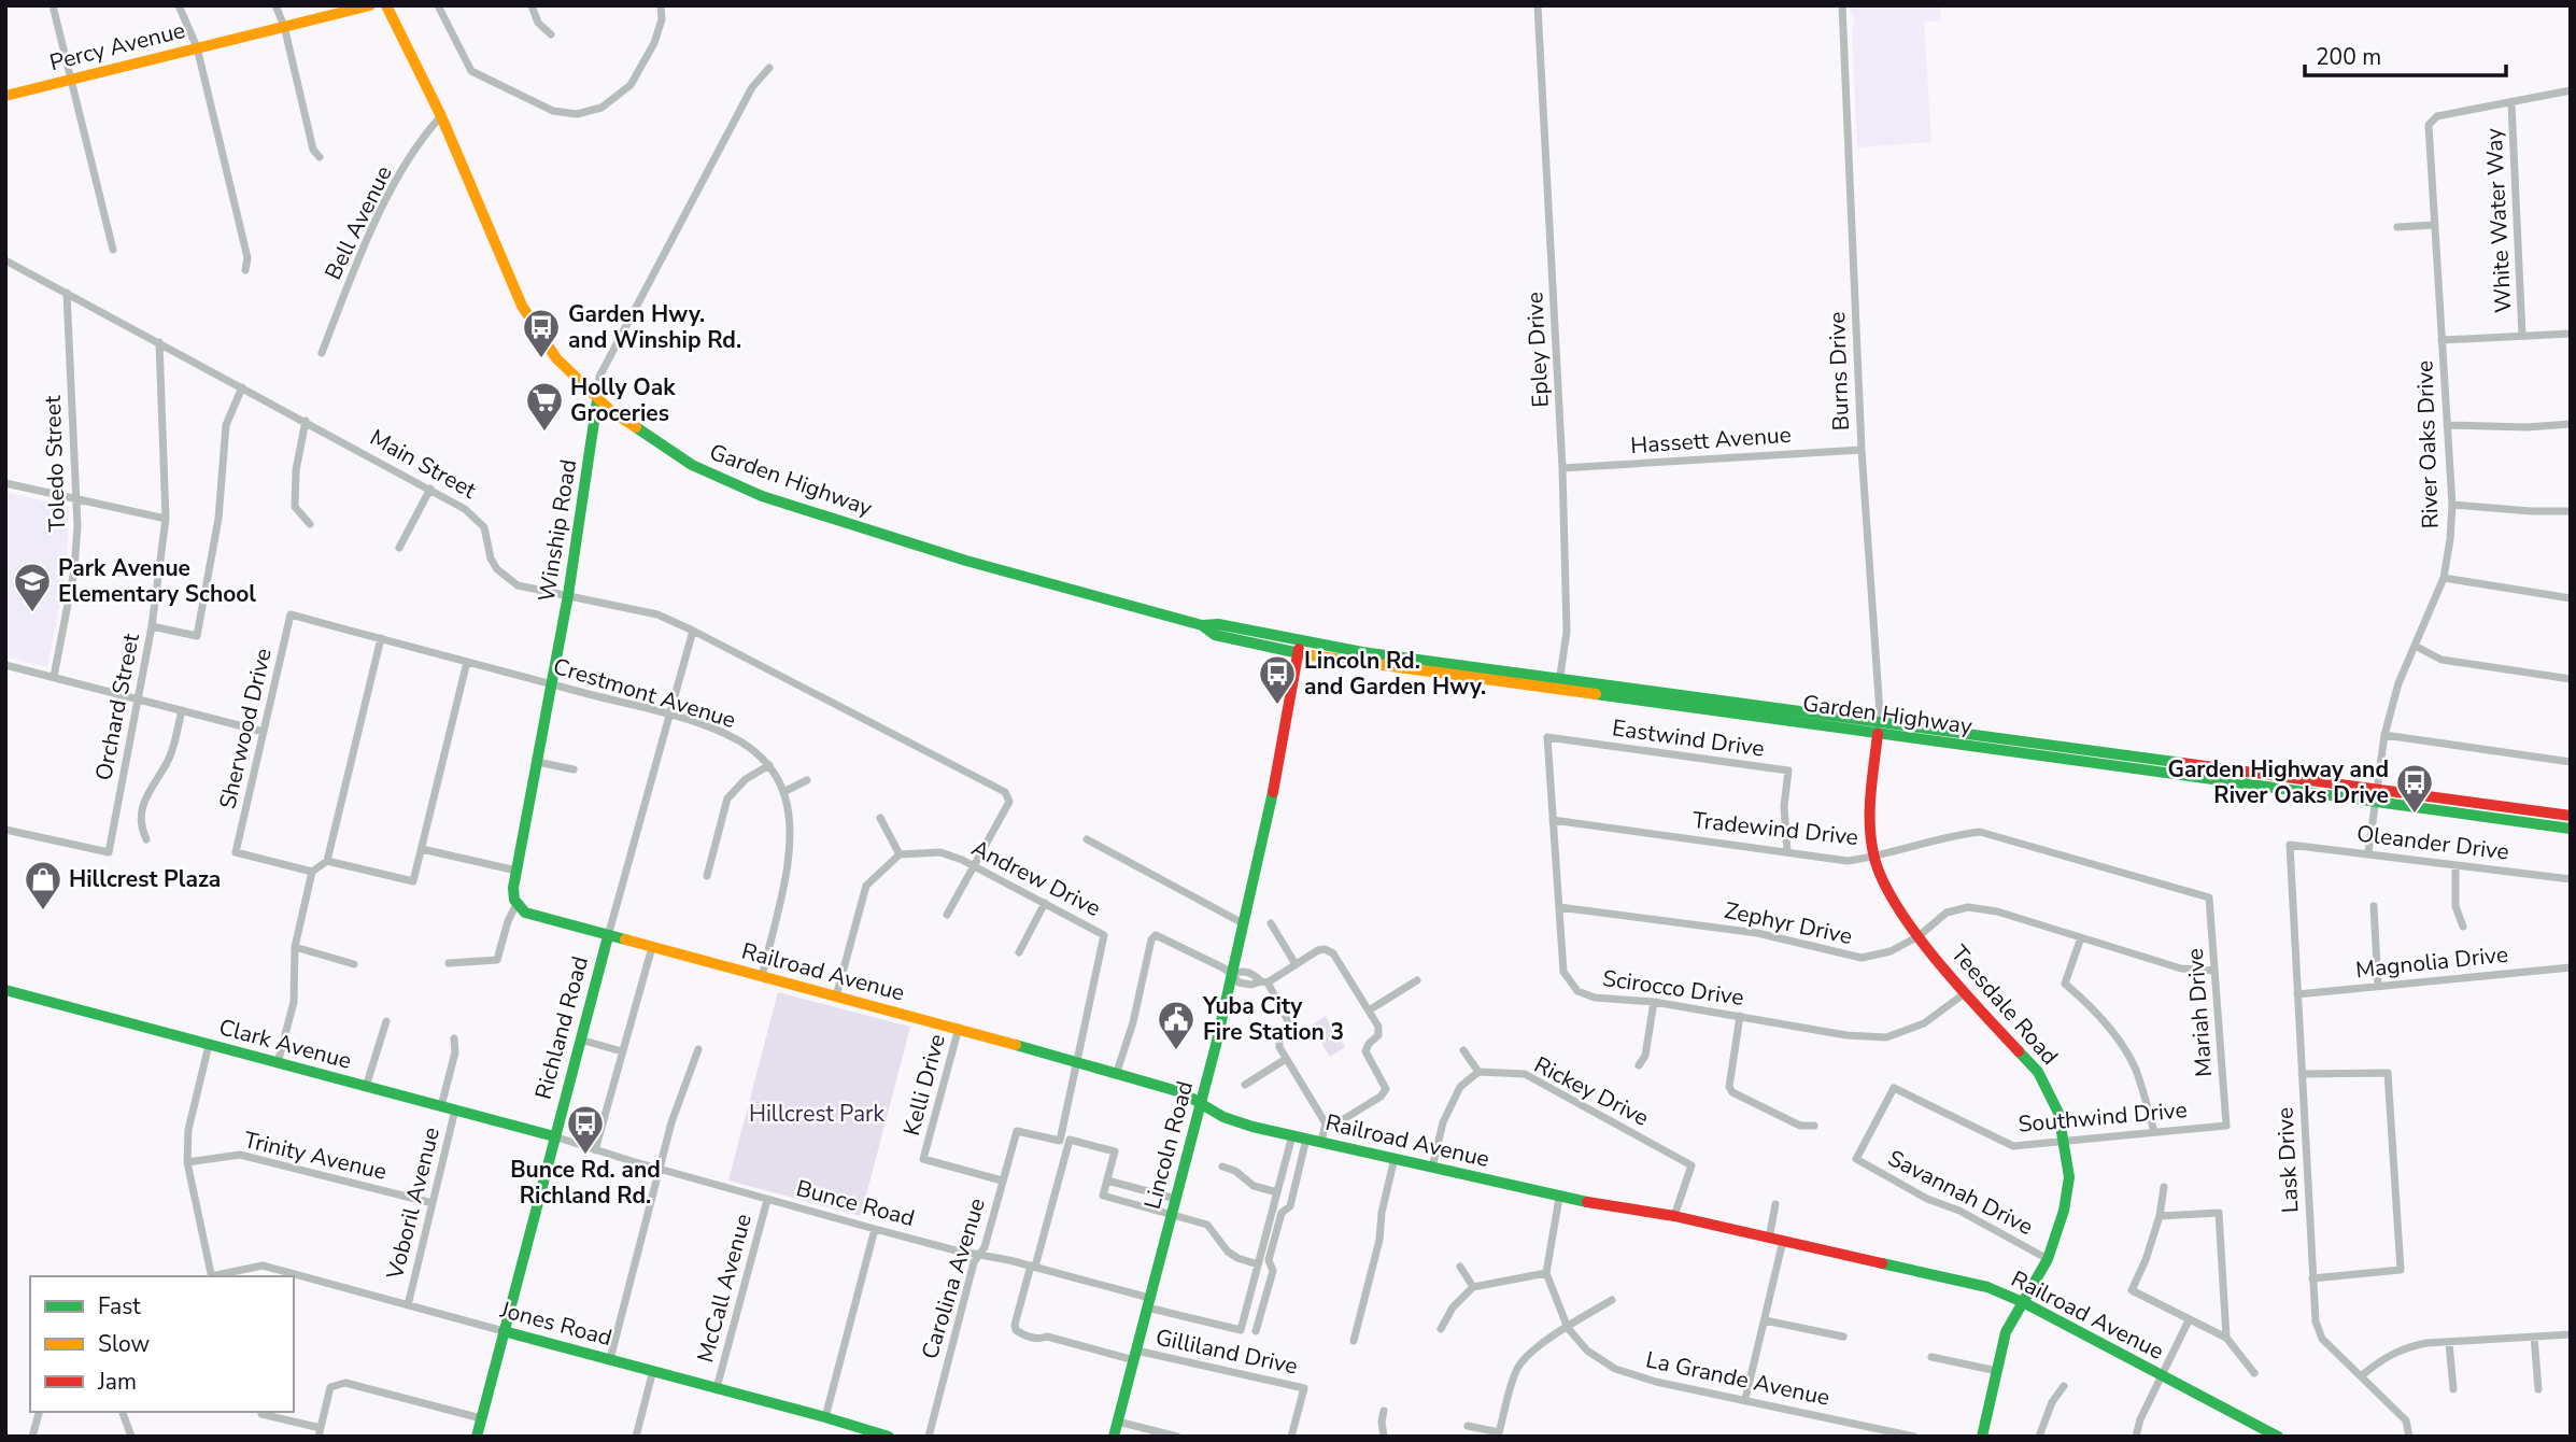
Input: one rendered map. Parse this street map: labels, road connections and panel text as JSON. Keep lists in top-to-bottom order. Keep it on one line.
{"streets":{"street":["Percy Avenue","White Water Way","Bell Avenue","Epley Drive","Burns Drive","Hassett Avenue","River Oaks Drive","Toledo Street","Main Street","Garden Highway","Winship Road","Crestmont Avenue","Orchard Street","Sherwood Drive","Eastwind Drive","Tradewind Drive","Oleander Drive","Andrew Drive","Zephyr Drive","Magnolia Drive","Railroad Avenue","Scirocco Drive","Teesdale Road","Mariah Drive","Richland Road","Clark Avenue","Kelli Drive","Rickey Drive","Southwind Drive","Lincoln Road","Trinity Avenue","Lask Drive","Savannah Drive","Voboril Avenue","Bunce Road","Carolina Avenue","McCall Avenue","Jones Road","Gilliland Drive","La Grande Avenue"]},"crossings":[["White Water Way","River Oaks Drive"],["Bell Avenue","Garden Highway"],["Epley Drive","Hassett Avenue"],["Epley Drive","Garden Highway"],["Burns Drive","Hassett Avenue"],["Burns Drive","Garden Highway"],["Burns Drive","Teesdale Road"],["River Oaks Drive","Garden Highway"],["River Oaks Drive","Oleander Drive"],["Toledo Street","Main Street"],["Main Street","Winship Road"],["Main Street","Orchard Street"],["Main Street","Andrew Drive"],["Main Street","Richland Road"],["Garden Highway","Winship Road"],["Garden Highway","Teesdale Road"],["Garden Highway","Lincoln Road"],["Winship Road","Crestmont Avenue"],["Winship Road","Railroad Avenue"],["Crestmont Avenue","Sherwood Drive"],["Crestmont Avenue","Railroad Avenue"],["Crestmont Avenue","Richland Road"],["Eastwind Drive","Tradewind Drive"],["Eastwind Drive","Scirocco Drive"],["Tradewind Drive","Scirocco Drive"],["Tradewind Drive","Teesdale Road"],["Tradewind Drive","Mariah Drive"],["Oleander Drive","Lask Drive"],["Andrew Drive","Railroad Avenue"],["Andrew Drive","Carolina Avenue"],["Zephyr Drive","Scirocco Drive"],["Zephyr Drive","Teesdale Road"],["Zephyr Drive","Mariah Drive"],["Magnolia Drive","Lask Drive"],["Railroad Avenue","Teesdale Road"],["Railroad Avenue","Richland Road"],["Railroad Avenue","Kelli Drive"],["Railroad Avenue","Rickey Drive"],["Railroad Avenue","Lincoln Road"],["Scirocco Drive","Teesdale Road"],["Teesdale Road","Southwind Drive"],["Teesdale Road","Savannah Drive"],["Mariah Drive","Southwind Drive"],["Richland Road","Clark Avenue"],["Richland Road","Bunce Road"],["Richland Road","Jones Road"],["Clark Avenue","Voboril Avenue"],["Clark Avenue","Bunce Road"],["Kelli Drive","Carolina Avenue"],["Southwind Drive","Savannah Drive"],["Lincoln Road","Bunce Road"],["Lincoln Road","Gilliland Drive"],["Trinity Avenue","Voboril Avenue"],["Voboril Avenue","Jones Road"],["Bunce Road","Carolina Avenue"],["Bunce Road","McCall Avenue"],["McCall Avenue","Jones Road"]],"parks":["Hillcrest Park"],"places":{"bus stop":["Garden Hwy. and Winship Rd.","Lincoln Rd. and Garden Hwy.","Garden Highway and River Oaks Drive","Bunce Rd. and Richland Rd."],"supermarket":["Holly Oak Groceries"],"school or university":["Park Avenue Elementary School"],"shop":["Hillcrest Plaza"],"public building":["Yuba City Fire Station 3"]},"legend":["Fast","Slow","Jam"],"scale_bar":"200 m"}
